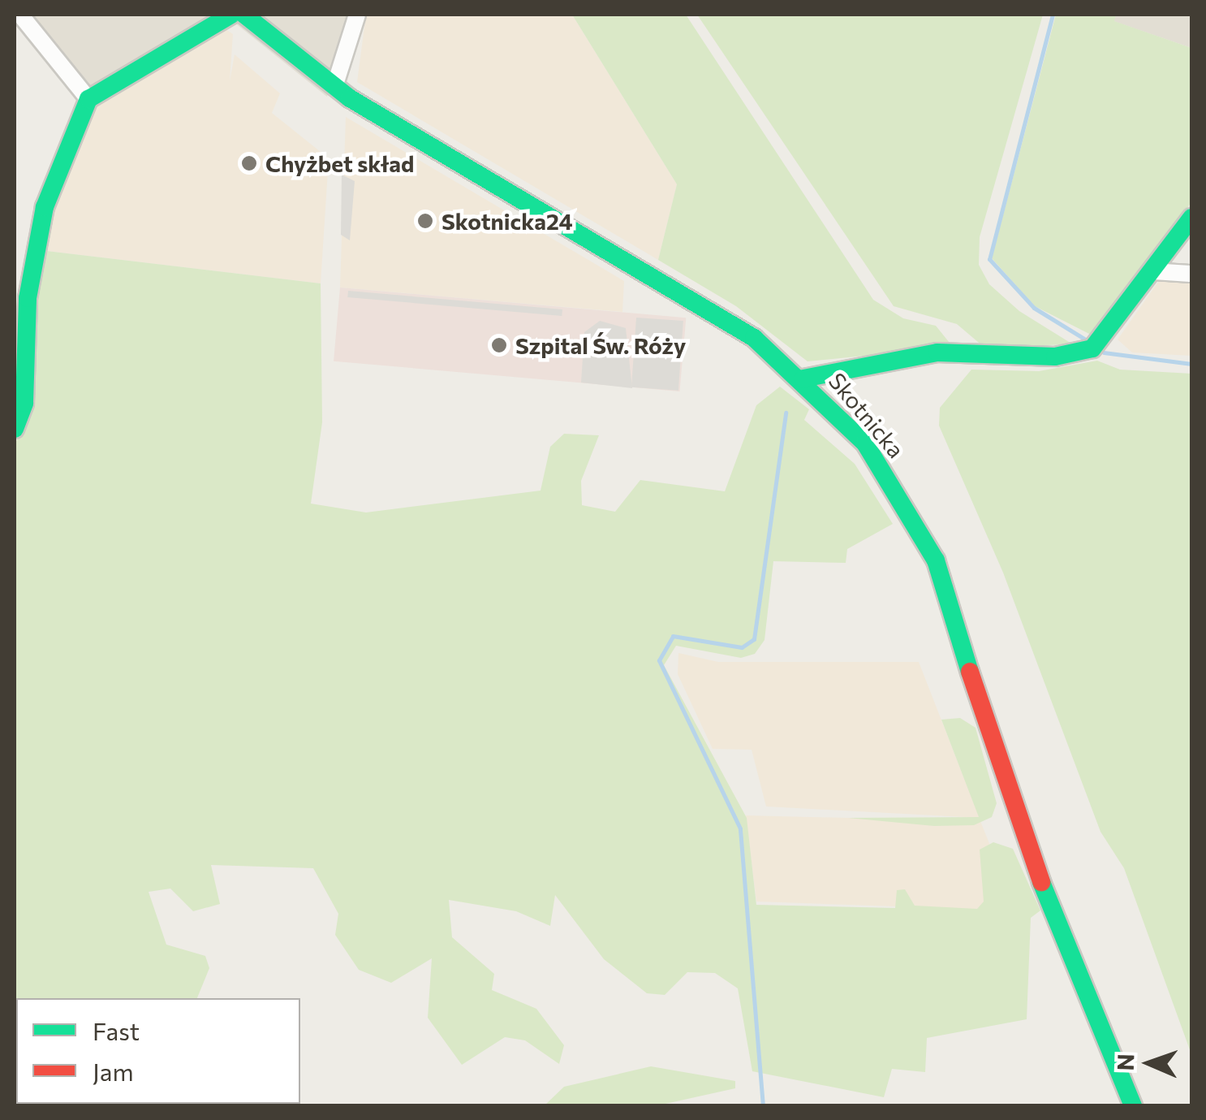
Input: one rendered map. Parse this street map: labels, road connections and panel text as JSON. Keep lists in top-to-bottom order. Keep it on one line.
{"streets":{"main road":["Skotnicka"]},"places":["Chyżbet skład","Skotnicka24","Szpital Św. Róży"],"legend":["Fast","Jam"],"north":"left"}
